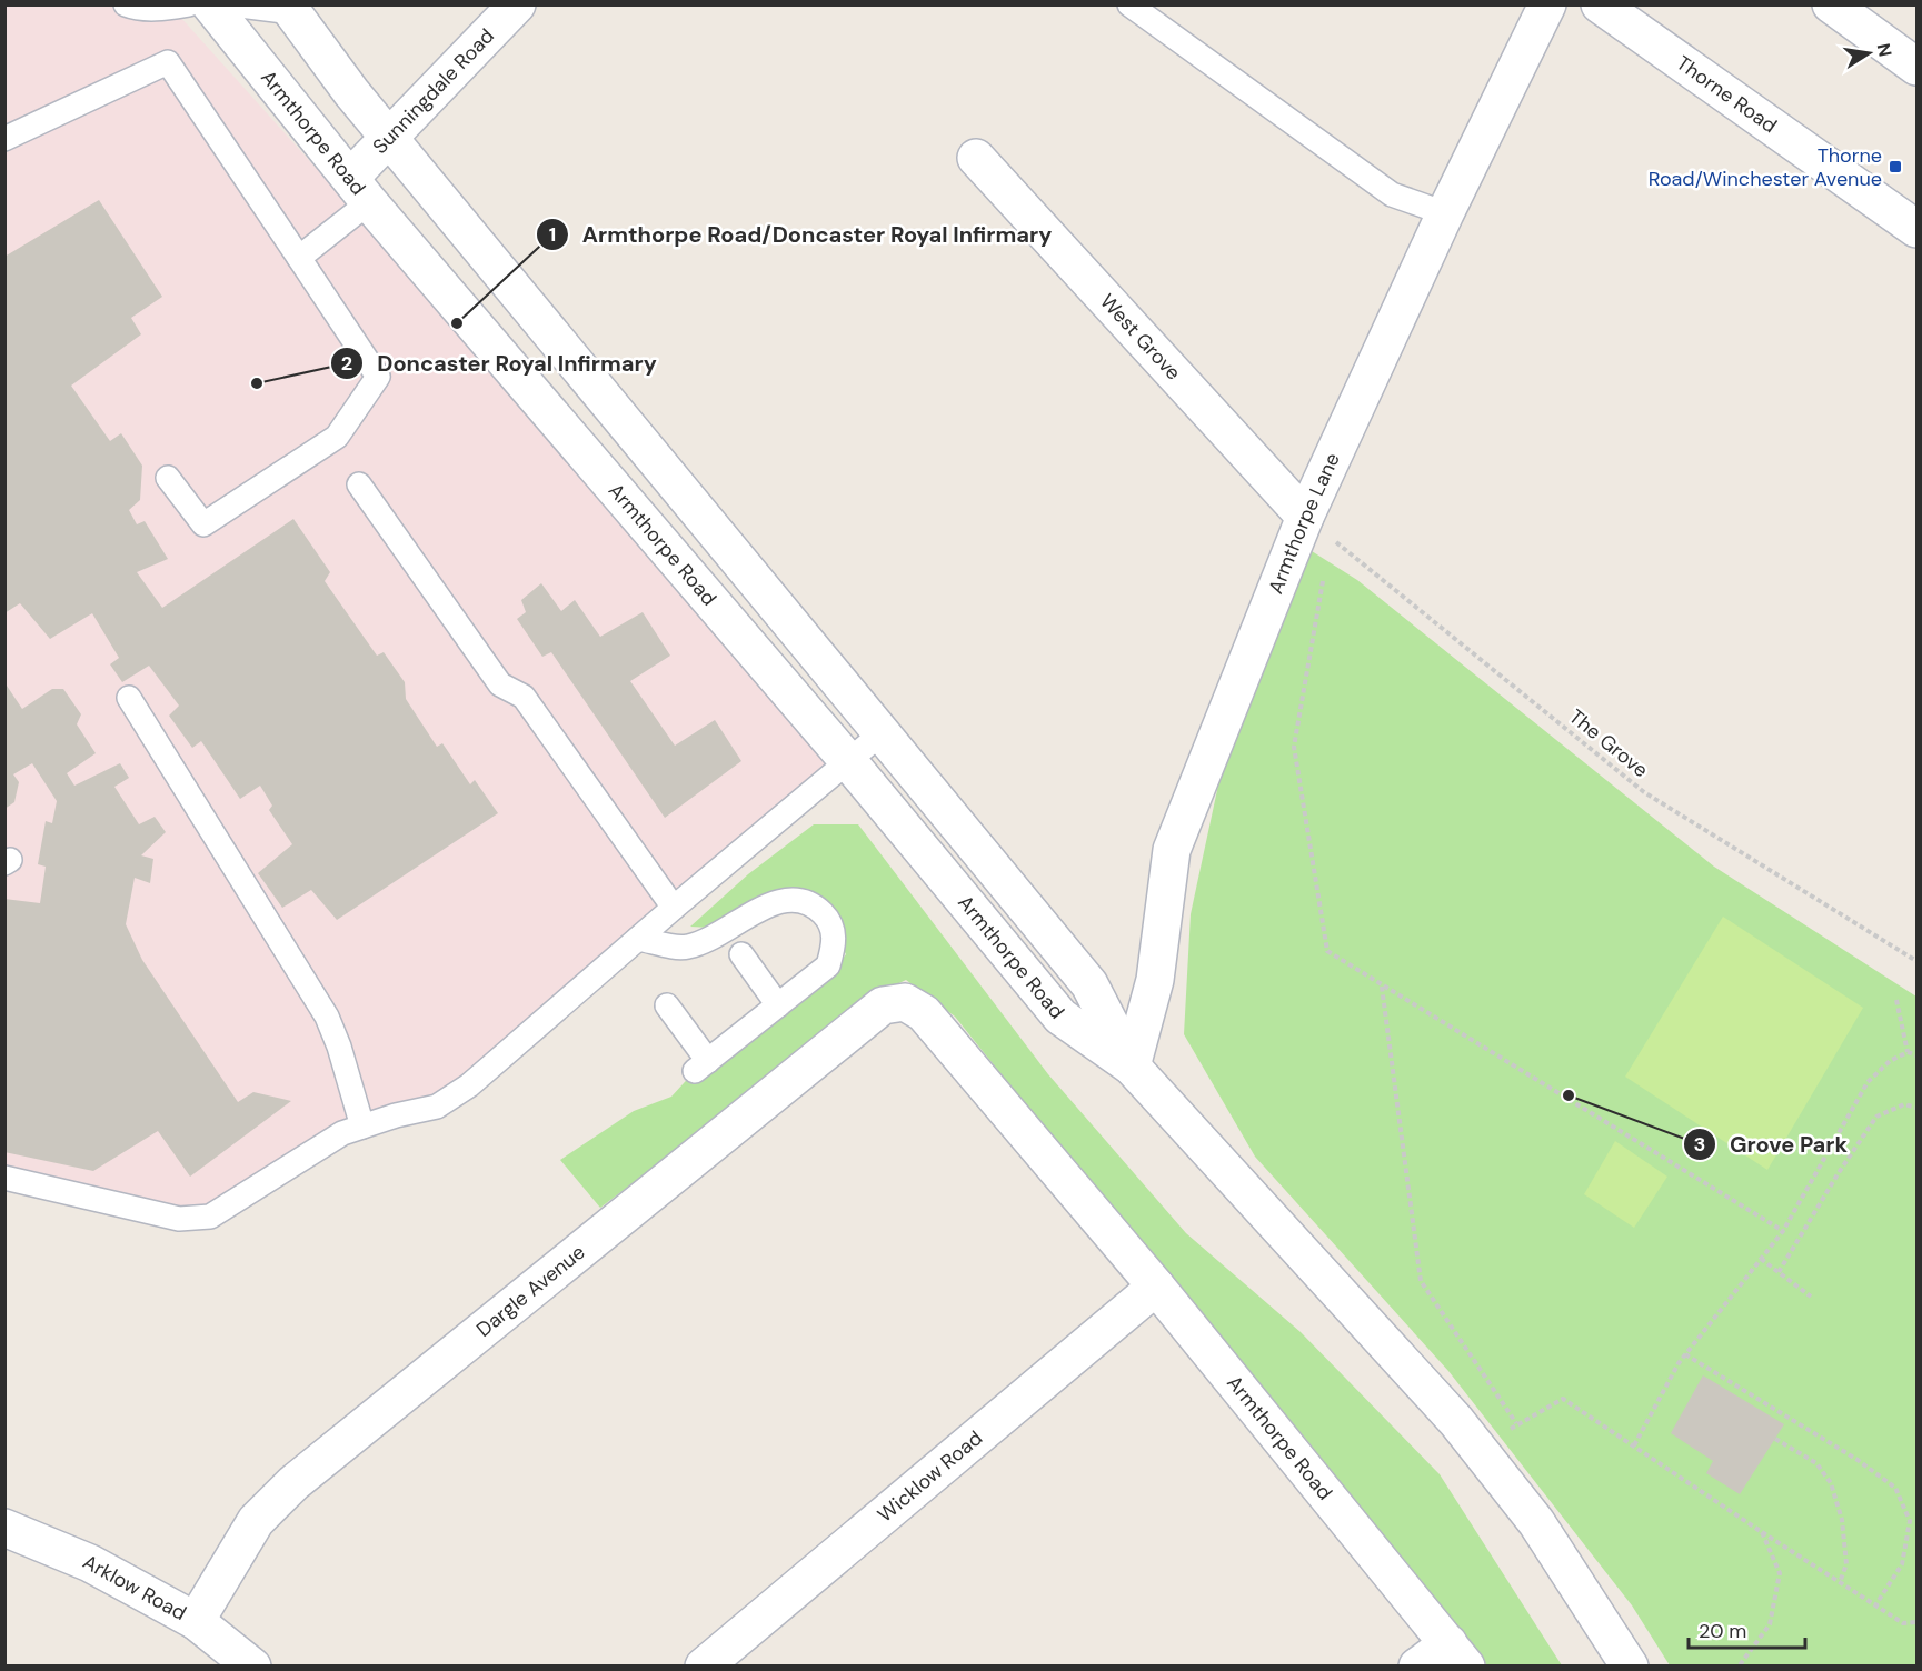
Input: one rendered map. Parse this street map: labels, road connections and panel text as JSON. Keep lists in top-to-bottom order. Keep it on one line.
{"streets":{"street":["Sunningdale Road","Thorne Road","Armthorpe Road","West Grove","Armthorpe Lane","Dargle Avenue","Wicklow Road","Arklow Road"],"path":["The Grove"]},"crossings":[["Sunningdale Road","Armthorpe Road"],["Armthorpe Road","Armthorpe Lane"],["Armthorpe Road","Dargle Avenue"],["Armthorpe Road","Wicklow Road"],["West Grove","Armthorpe Lane"],["West Grove","The Grove"],["Armthorpe Lane","The Grove"],["Dargle Avenue","Arklow Road"]],"places":{"transit":["Thorne Road/Winchester Avenue"],"other":["Armthorpe Road/Doncaster Royal Infirmary","Doncaster Royal Infirmary","Grove Park"]},"scale_bar":"20 m","north":"right"}
